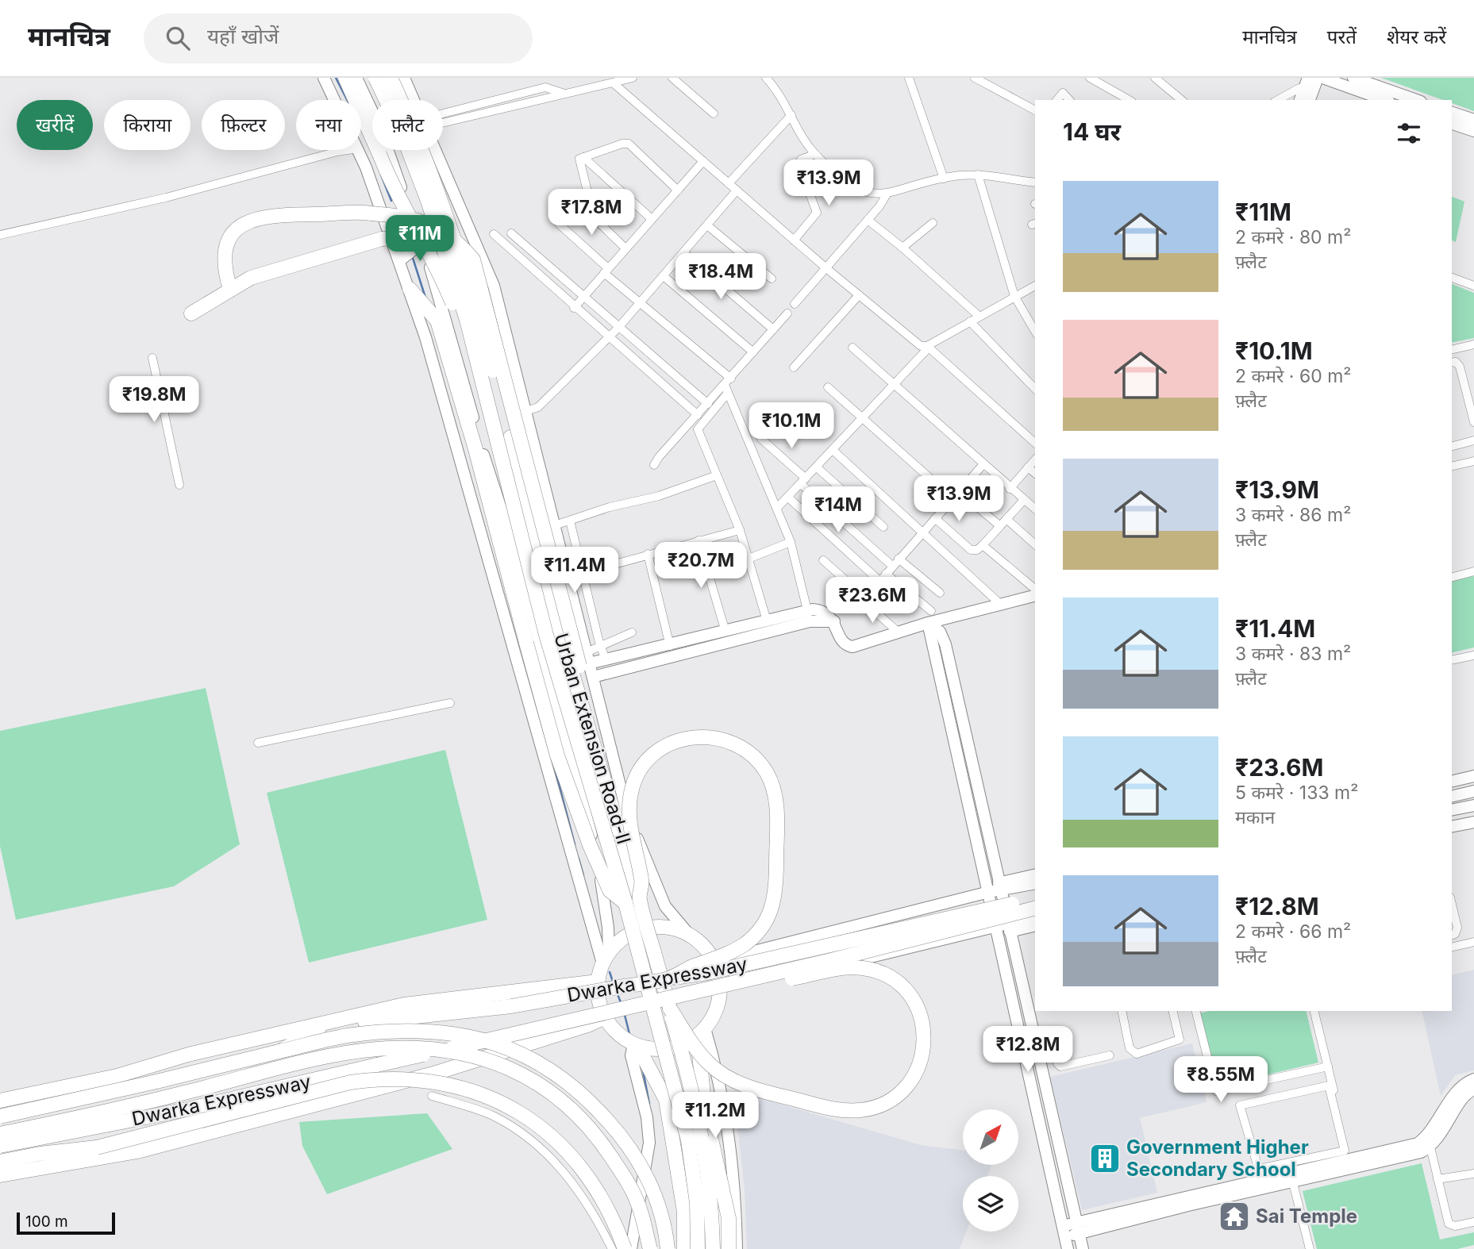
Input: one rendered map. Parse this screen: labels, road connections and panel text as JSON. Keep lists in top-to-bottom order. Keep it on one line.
{"streets":{"highway":["Urban Extension Road-II","Dwarka Expressway"]},"places":{"building":["Government Higher Secondary School"],"temple":["Sai Temple"]},"scale_bar":"100 m","north":"top right","page":{"header":"मानचित्र","search":"यहाँ खोजें","nav":["मानचित्र","परतें","शेयर करें"],"chip":["खरीदें","किराया","फ़िल्टर","नया","फ़्लैट"],"heading":"14 घर","price":["₹13.9M","₹17.8M","₹11M","₹18.4M","₹19.8M","₹10.1M","₹13.9M","₹14M","₹20.7M","₹11.4M","₹23.6M","₹12.8M","₹8.55M","₹11.2M"],"list":[{"name":"₹11M","note":"2 कमरे · 80 m² · फ़्लैट"},{"name":"₹10.1M","note":"2 कमरे · 60 m² · फ़्लैट"},{"name":"₹13.9M","note":"3 कमरे · 86 m² · फ़्लैट"},{"name":"₹11.4M","note":"3 कमरे · 83 m² · फ़्लैट"},{"name":"₹23.6M","note":"5 कमरे · 133 m² · मकान"},{"name":"₹12.8M","note":"2 कमरे · 66 m² · फ़्लैट"}],"scale":"100 m"}}
